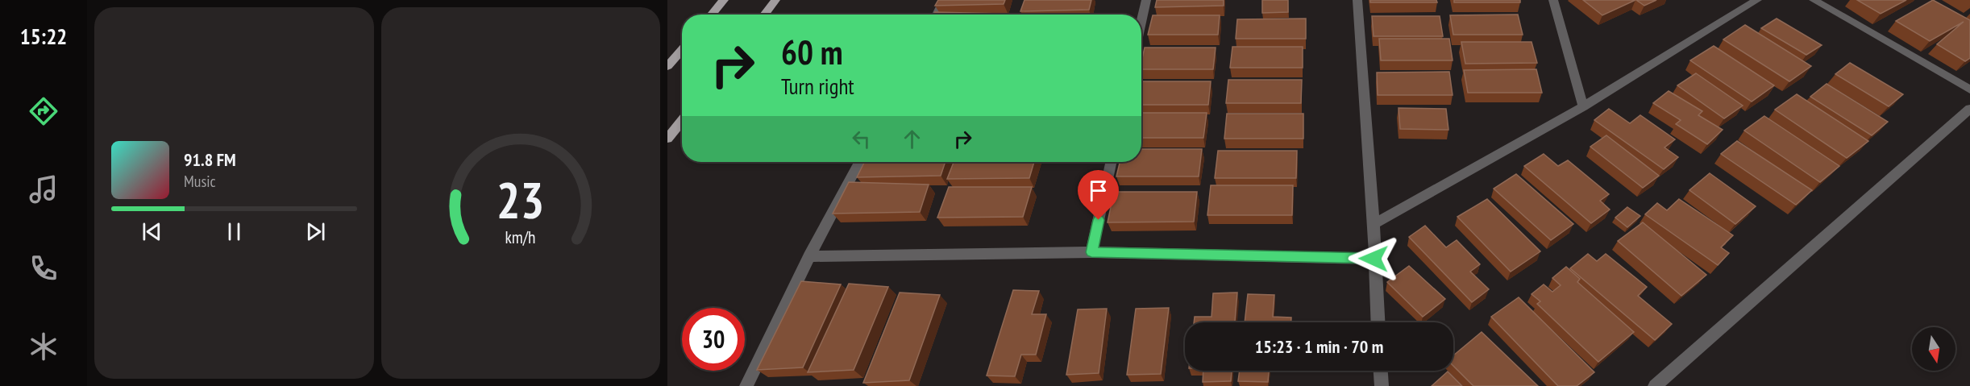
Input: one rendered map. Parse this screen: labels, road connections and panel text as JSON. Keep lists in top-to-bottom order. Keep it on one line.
{"north":"bottom","page":{"tabs":"15:22","turn":["60 m","Turn right"],"song":["91.8 FM","Music"],"limit":"30","trip":"15:23 · 1 min · 70 m","gauge":["23","km/h"]}}
